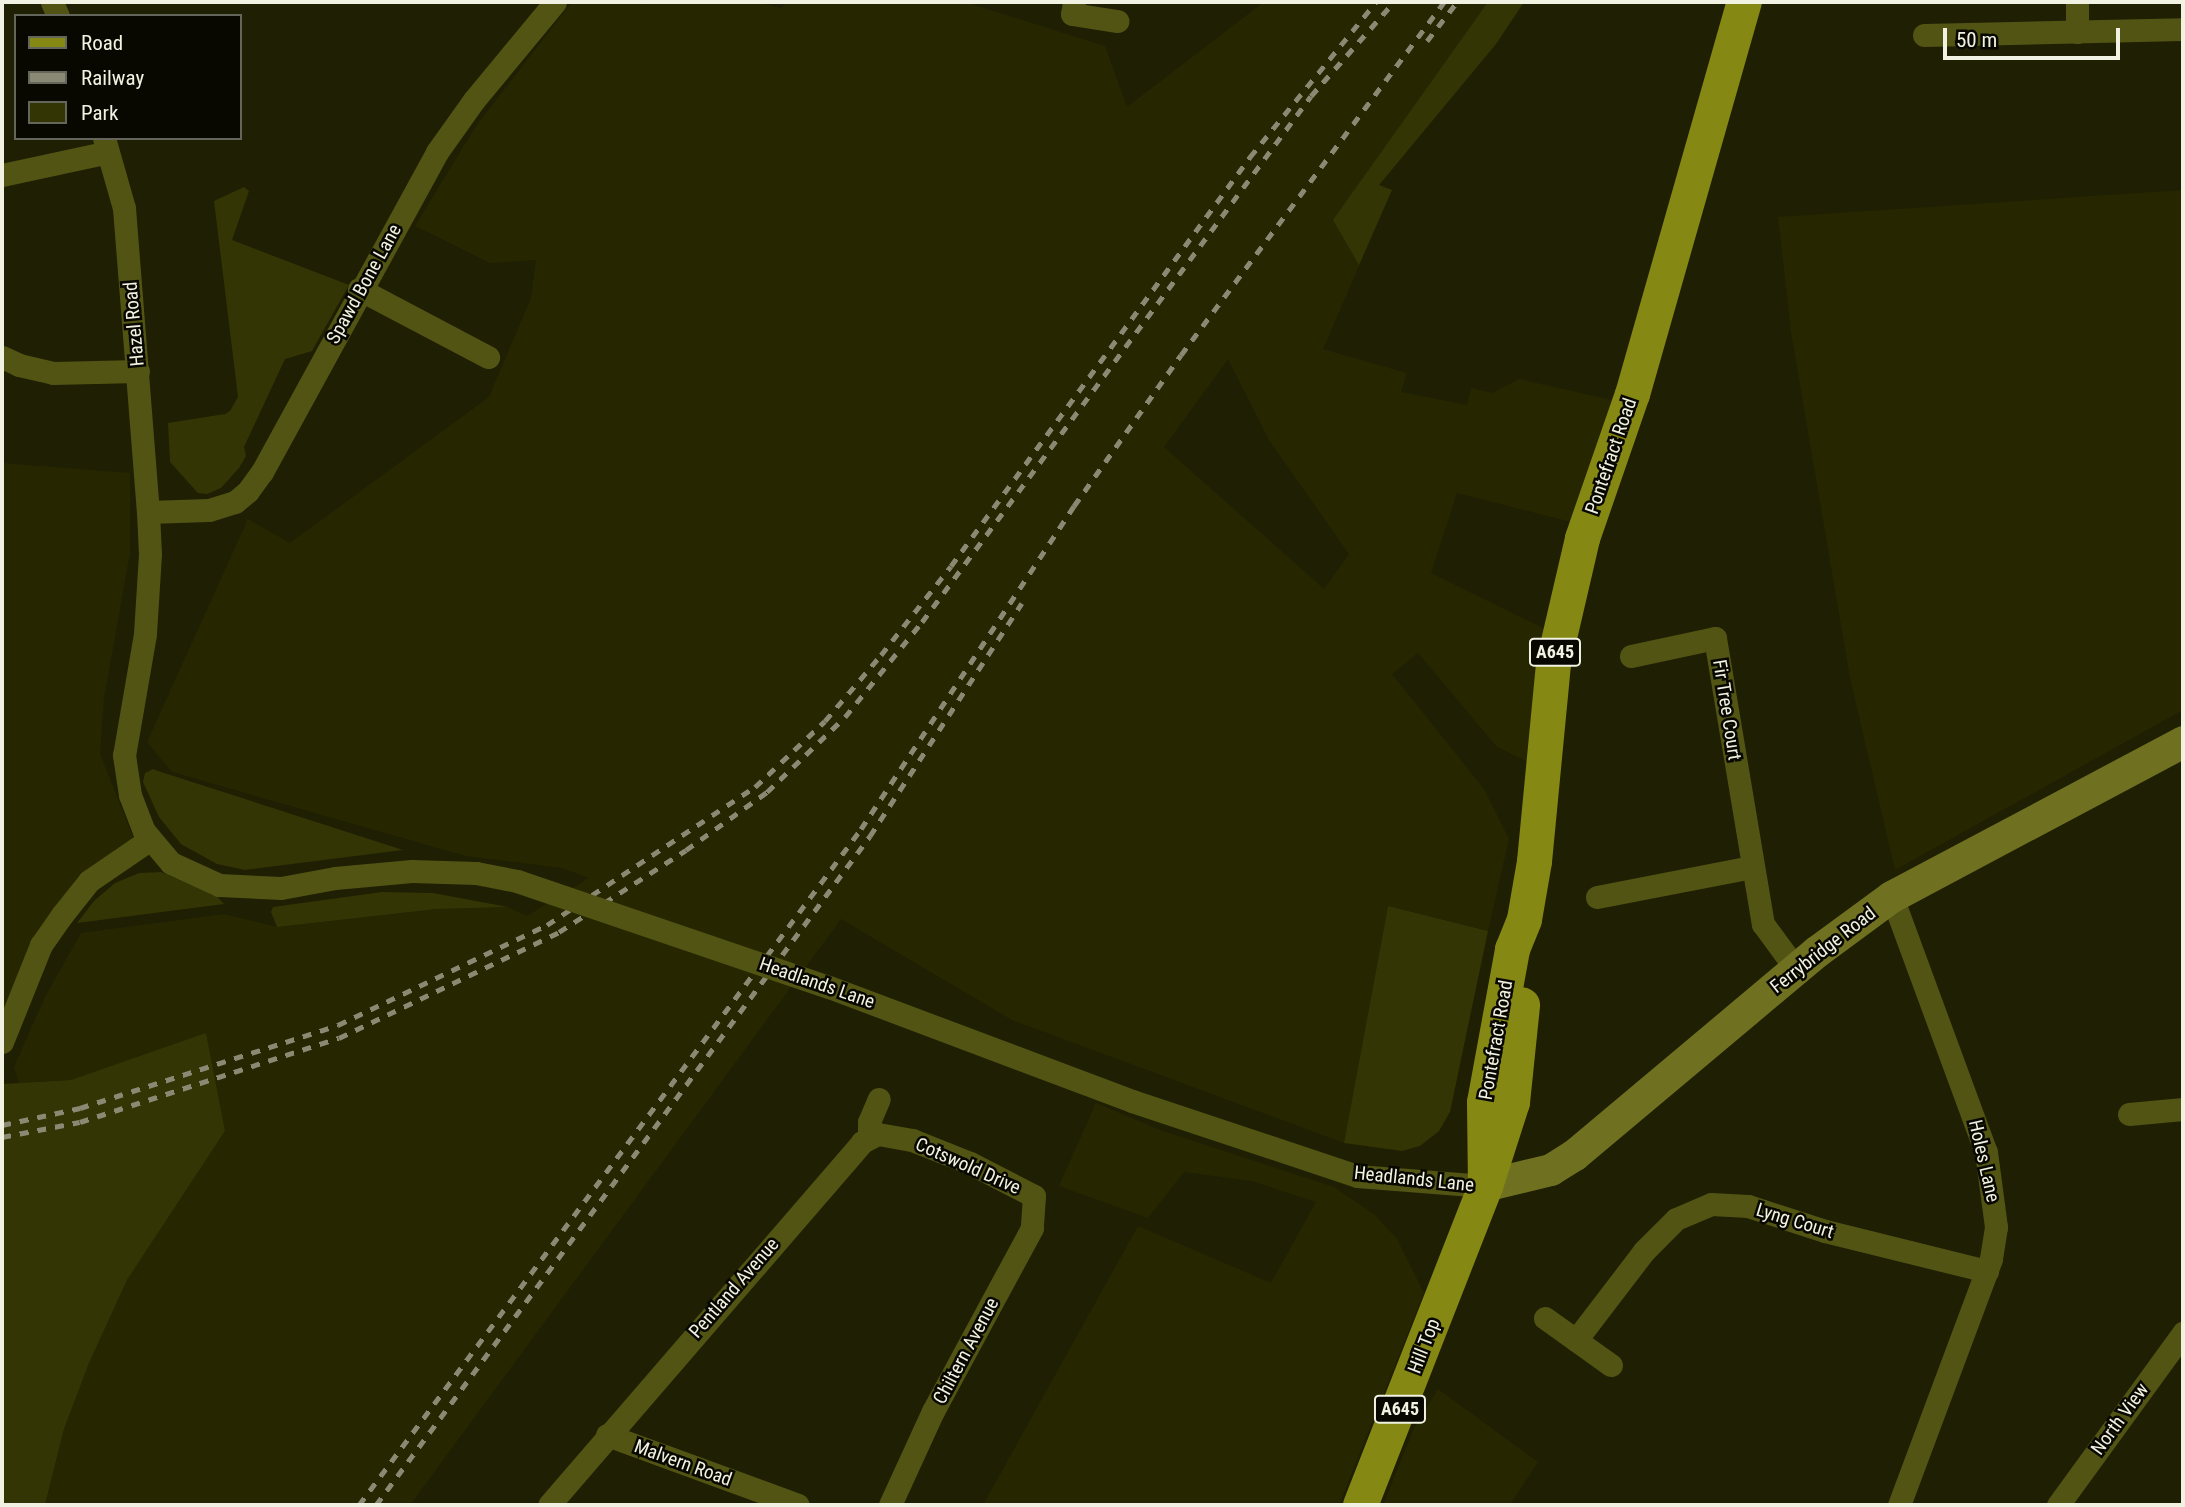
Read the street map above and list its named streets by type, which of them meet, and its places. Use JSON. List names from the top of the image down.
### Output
{
  "streets": {
    "main road": [
      "Pontefract Road",
      "A645",
      "Ferrybridge Road",
      "Hill Top"
    ],
    "street": [
      "Spawd Bone Lane",
      "Hazel Road",
      "Fir Tree Court",
      "Headlands Lane",
      "Holes Lane",
      "Cotswold Drive",
      "Lyng Court",
      "Pentland Avenue",
      "Chiltern Avenue",
      "North View",
      "Malvern Road"
    ]
  },
  "crossings": [
    ["Spawd Bone Lane", "Hazel Road"],
    ["Hazel Road", "Headlands Lane"],
    ["Pontefract Road", "Ferrybridge Road"],
    ["Pontefract Road", "Headlands Lane"],
    ["Pontefract Road", "Hill Top"],
    ["Fir Tree Court", "Ferrybridge Road"],
    ["Ferrybridge Road", "Headlands Lane"],
    ["Ferrybridge Road", "Holes Lane"],
    ["Ferrybridge Road", "Hill Top"],
    ["Headlands Lane", "Hill Top"],
    ["Holes Lane", "Lyng Court"],
    ["Cotswold Drive", "Pentland Avenue"],
    ["Cotswold Drive", "Chiltern Avenue"],
    ["Pentland Avenue", "Malvern Road"]
  ],
  "legend": ["Road", "Railway", "Park"],
  "scale_bar": "50 m"
}
